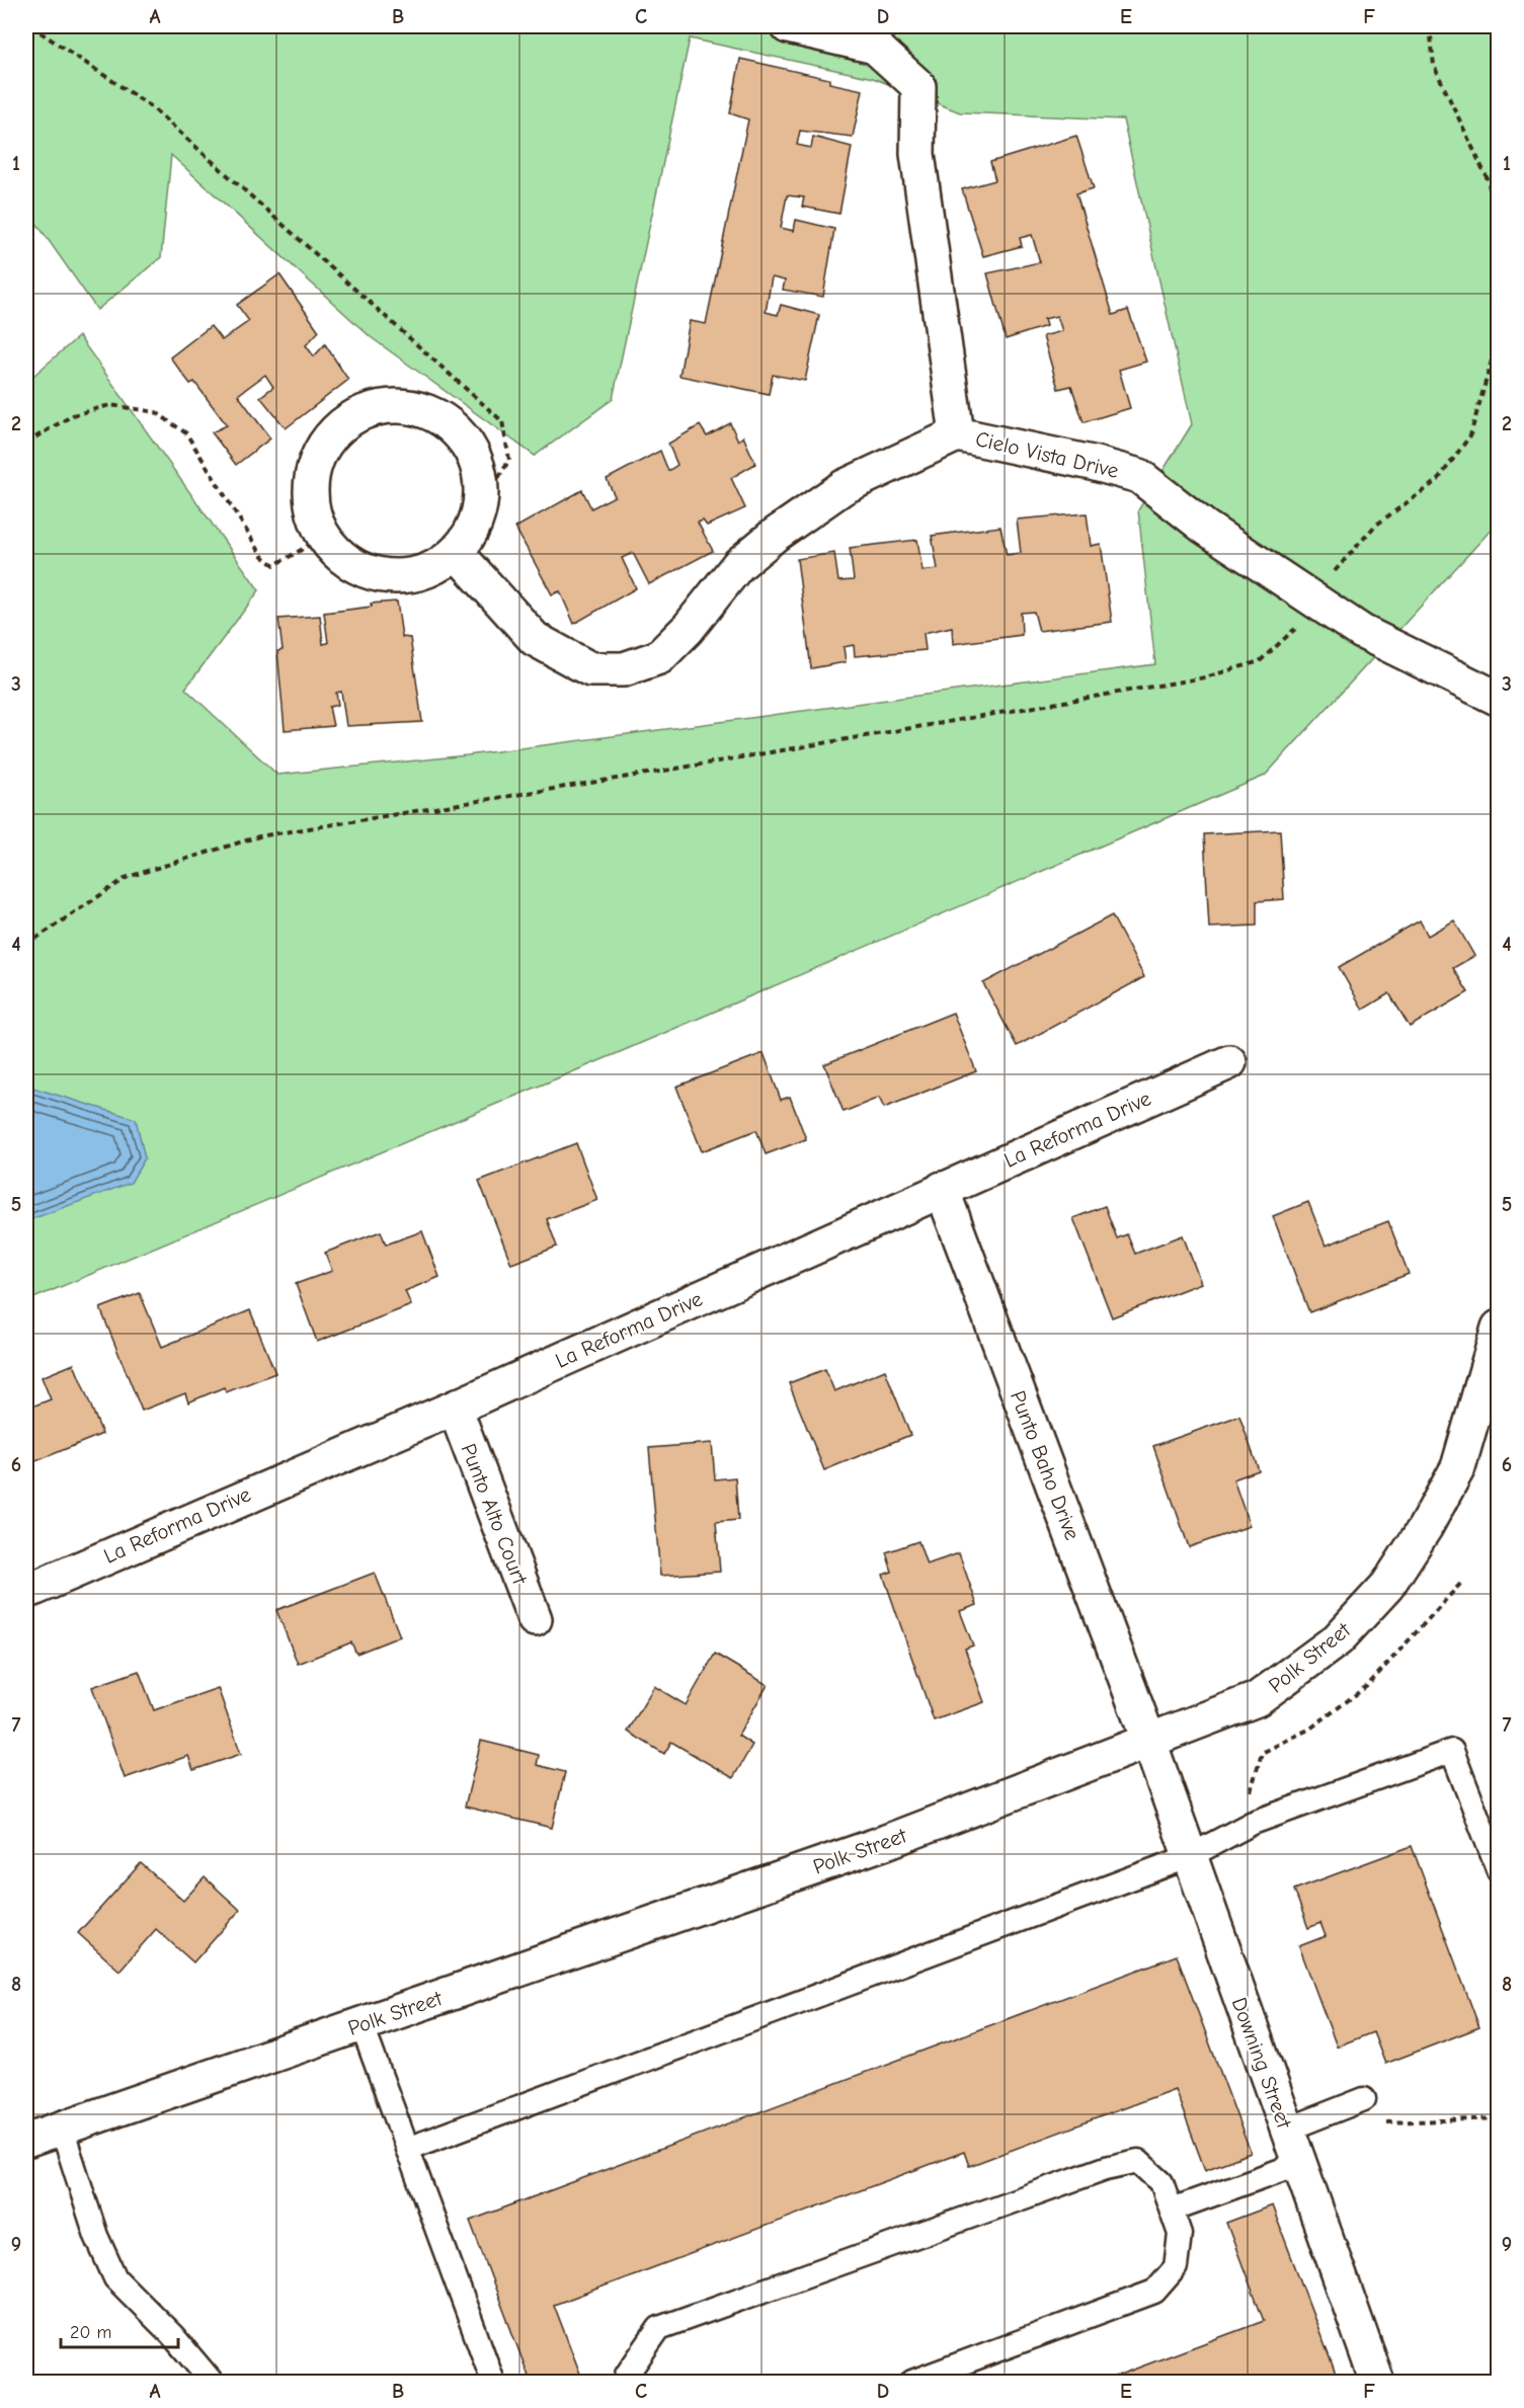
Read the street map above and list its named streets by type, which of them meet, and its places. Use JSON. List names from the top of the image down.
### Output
{
  "streets": {
    "street": [
      "Cielo Vista Drive",
      "La Reforma Drive",
      "Punto Baho Drive",
      "Punto Alto Court",
      "Polk Street",
      "Downing Street"
    ]
  },
  "crossings": [
    ["La Reforma Drive", "Punto Baho Drive"],
    ["La Reforma Drive", "Punto Alto Court"],
    ["Punto Baho Drive", "Polk Street"],
    ["Punto Baho Drive", "Downing Street"],
    ["Polk Street", "Downing Street"]
  ],
  "scale_bar": "20 m",
  "grid": {
    "columns": [
      "A",
      "B",
      "C",
      "D",
      "E",
      "F"
    ],
    "rows": [
      "1",
      "2",
      "3",
      "4",
      "5",
      "6",
      "7",
      "8",
      "9"
    ]
  }
}
